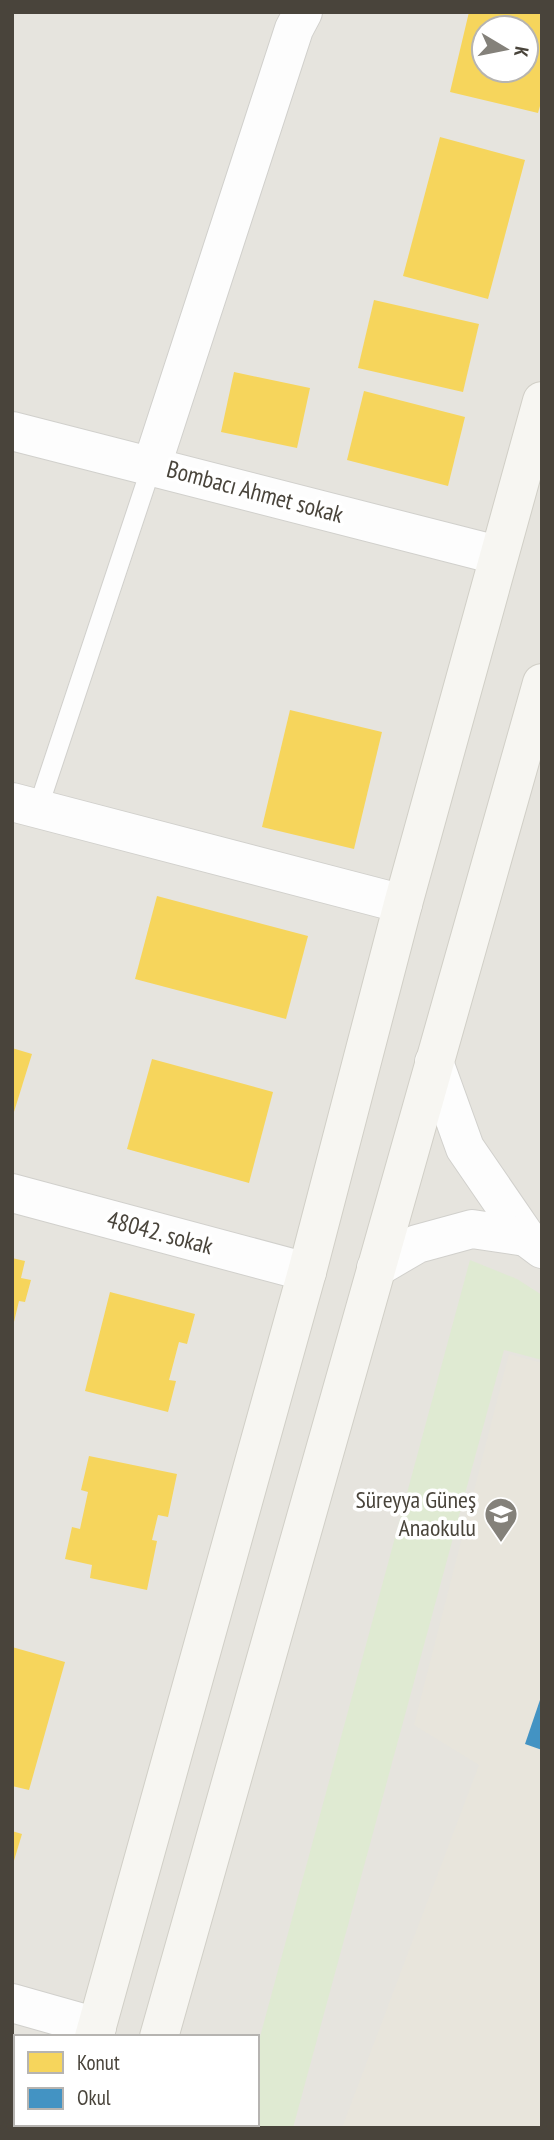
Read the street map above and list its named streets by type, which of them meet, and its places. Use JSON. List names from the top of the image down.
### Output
{
  "streets": {
    "street": ["Bombacı Ahmet sokak", "48042. sokak"]
  },
  "places": {
    "school or university": ["Süreyya Güneş Anaokulu"]
  },
  "legend": ["Konut", "Okul"],
  "north": "right"
}
